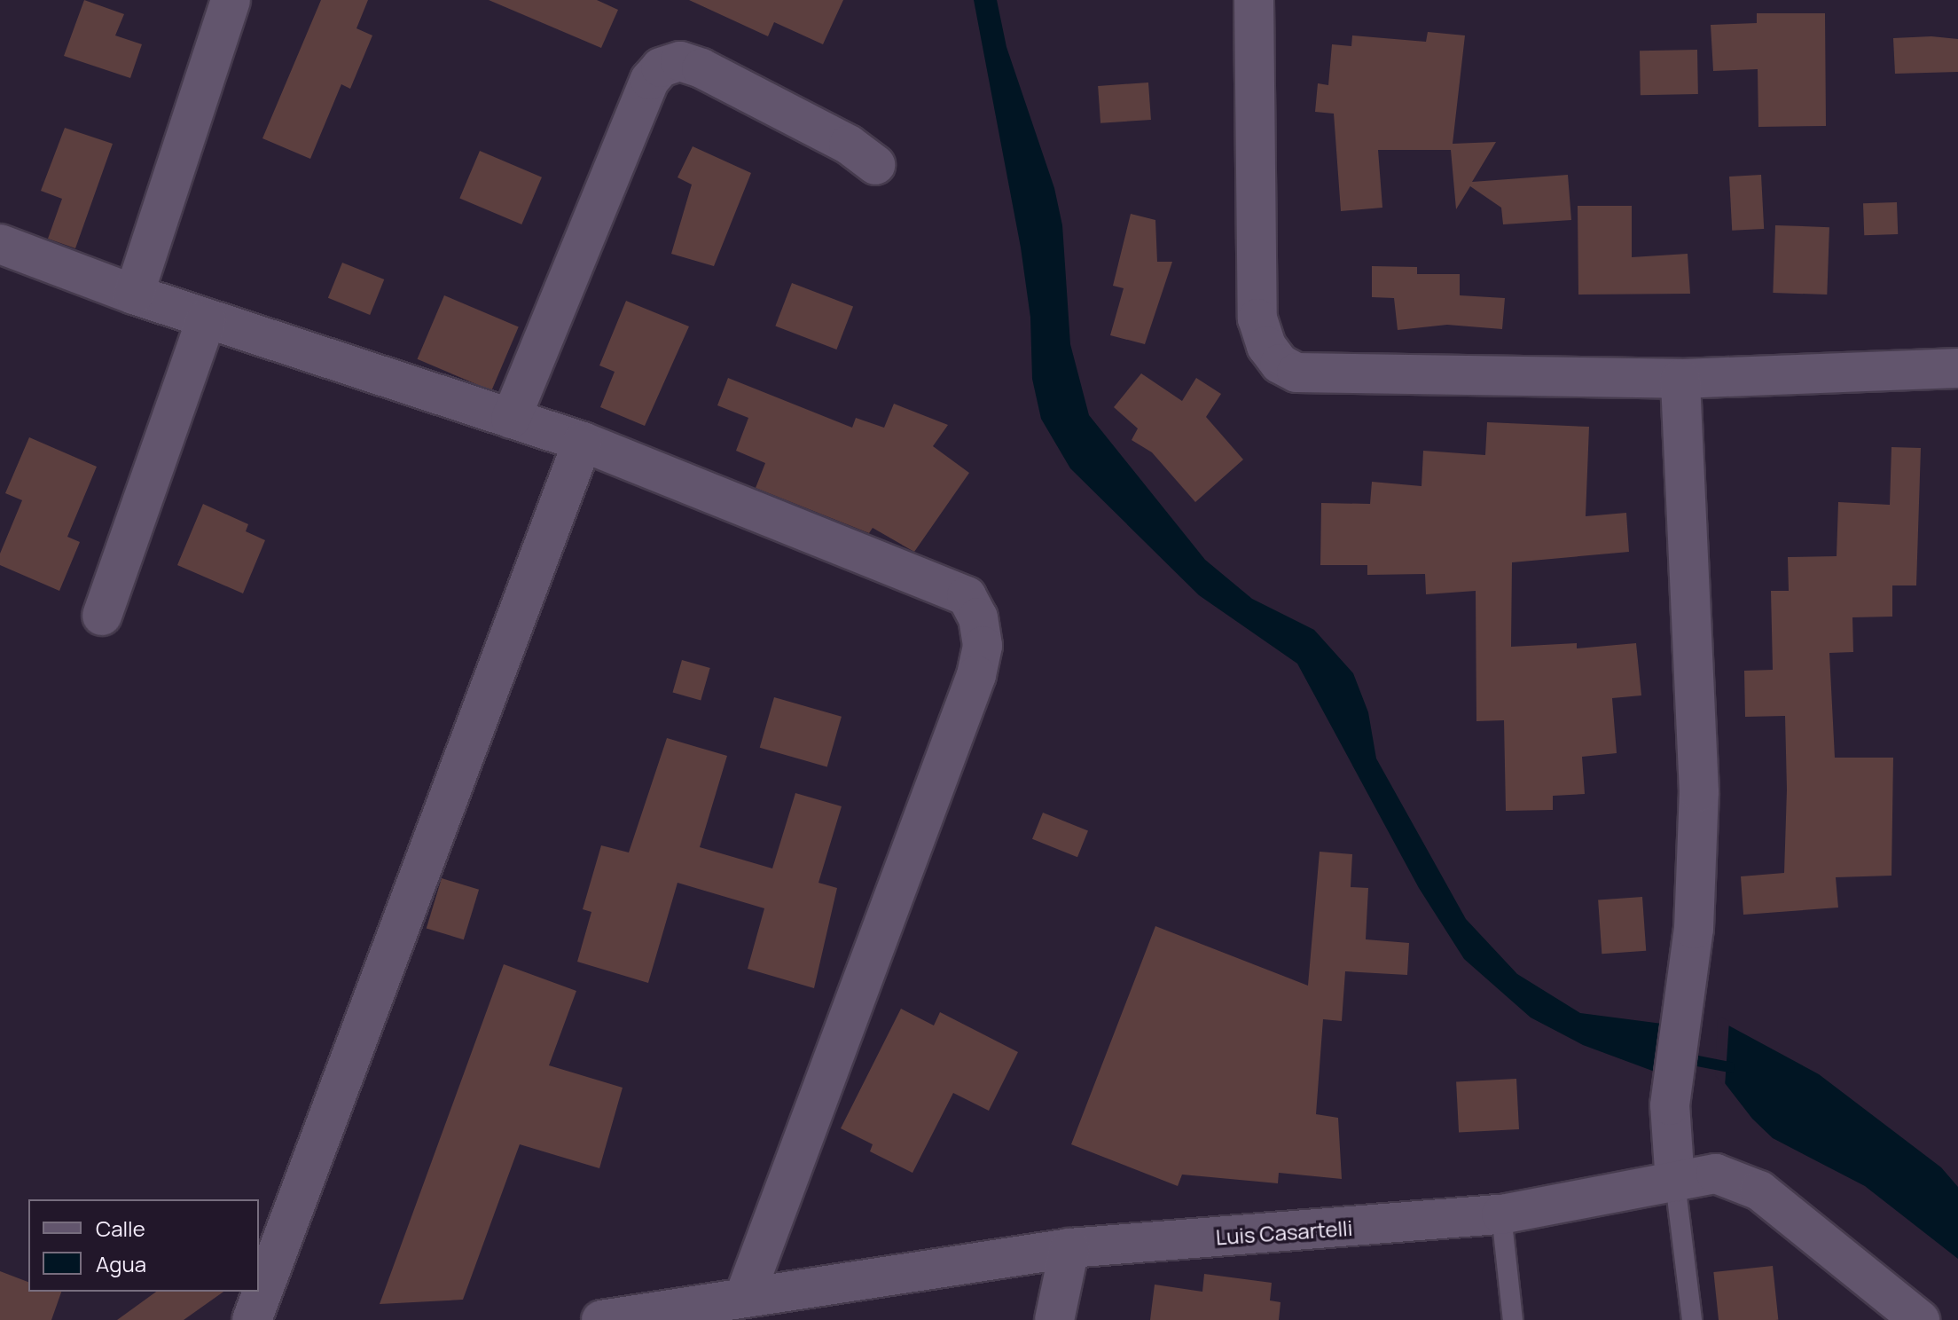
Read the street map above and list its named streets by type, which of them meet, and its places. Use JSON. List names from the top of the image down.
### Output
{
  "streets": {
    "street": ["Luis Casartelli"]
  },
  "legend": ["Calle", "Agua"]
}
